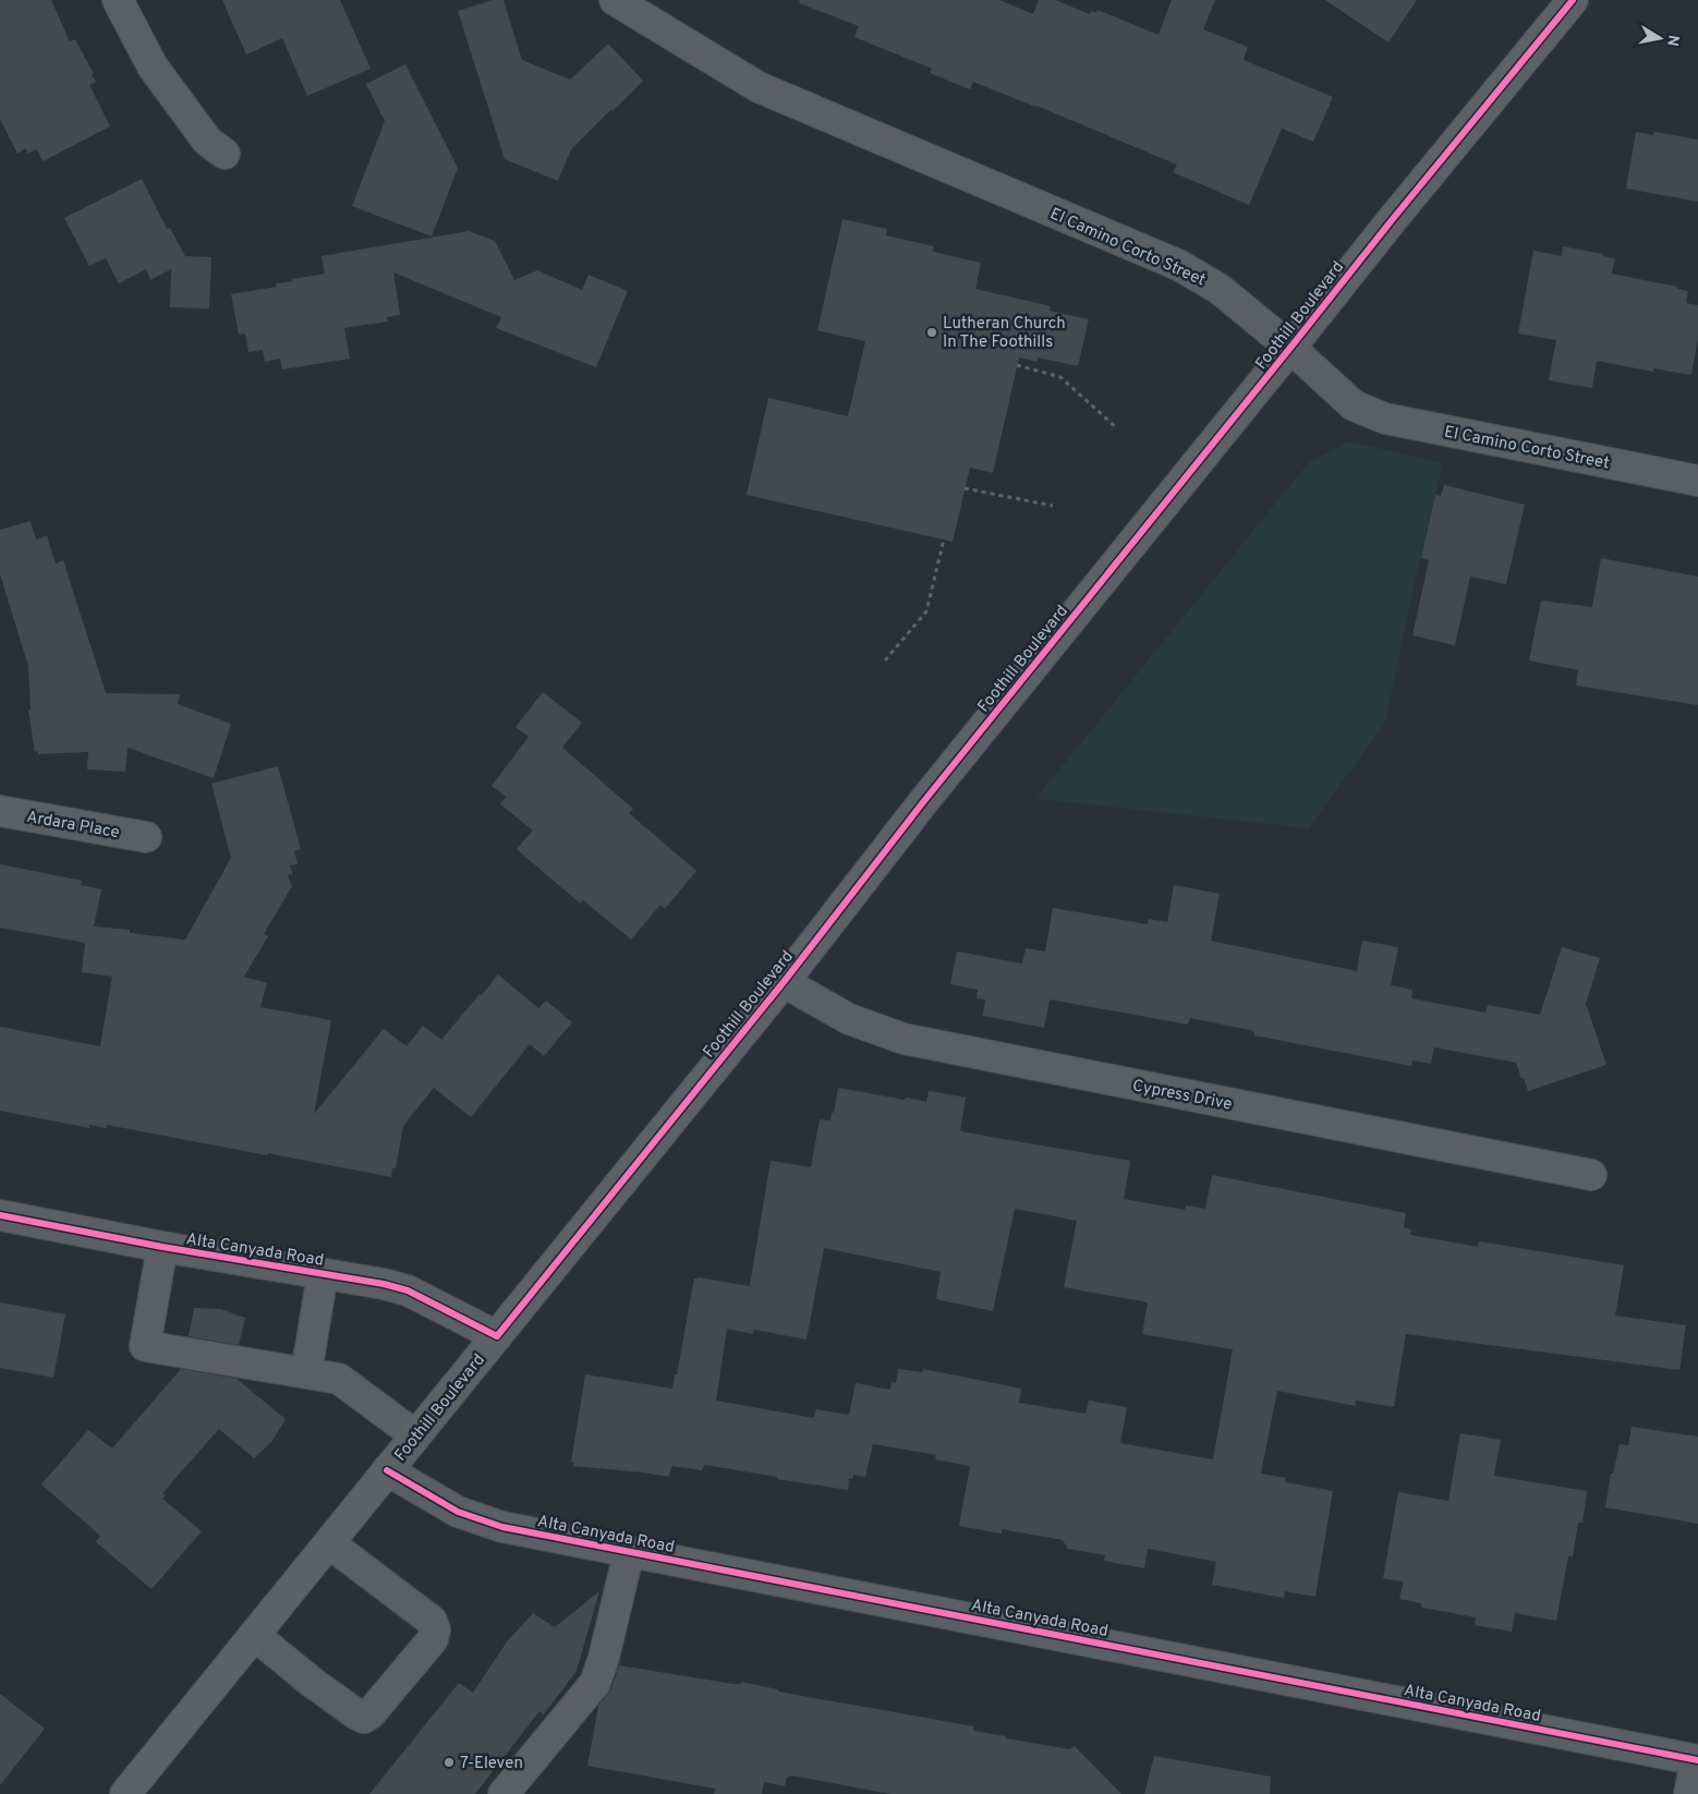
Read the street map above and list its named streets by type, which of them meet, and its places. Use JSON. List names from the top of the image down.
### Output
{
  "streets": {
    "main road": ["Foothill Boulevard"],
    "street": [
      "El Camino Corto Street",
      "Ardara Place",
      "Cypress Drive",
      "Alta Canyada Road"
    ]
  },
  "crossings": [
    ["El Camino Corto Street", "Foothill Boulevard"],
    ["Foothill Boulevard", "Cypress Drive"],
    ["Foothill Boulevard", "Alta Canyada Road"]
  ],
  "places": ["Lutheran Church In The Foothills", "7-Eleven"],
  "north": "right"
}
